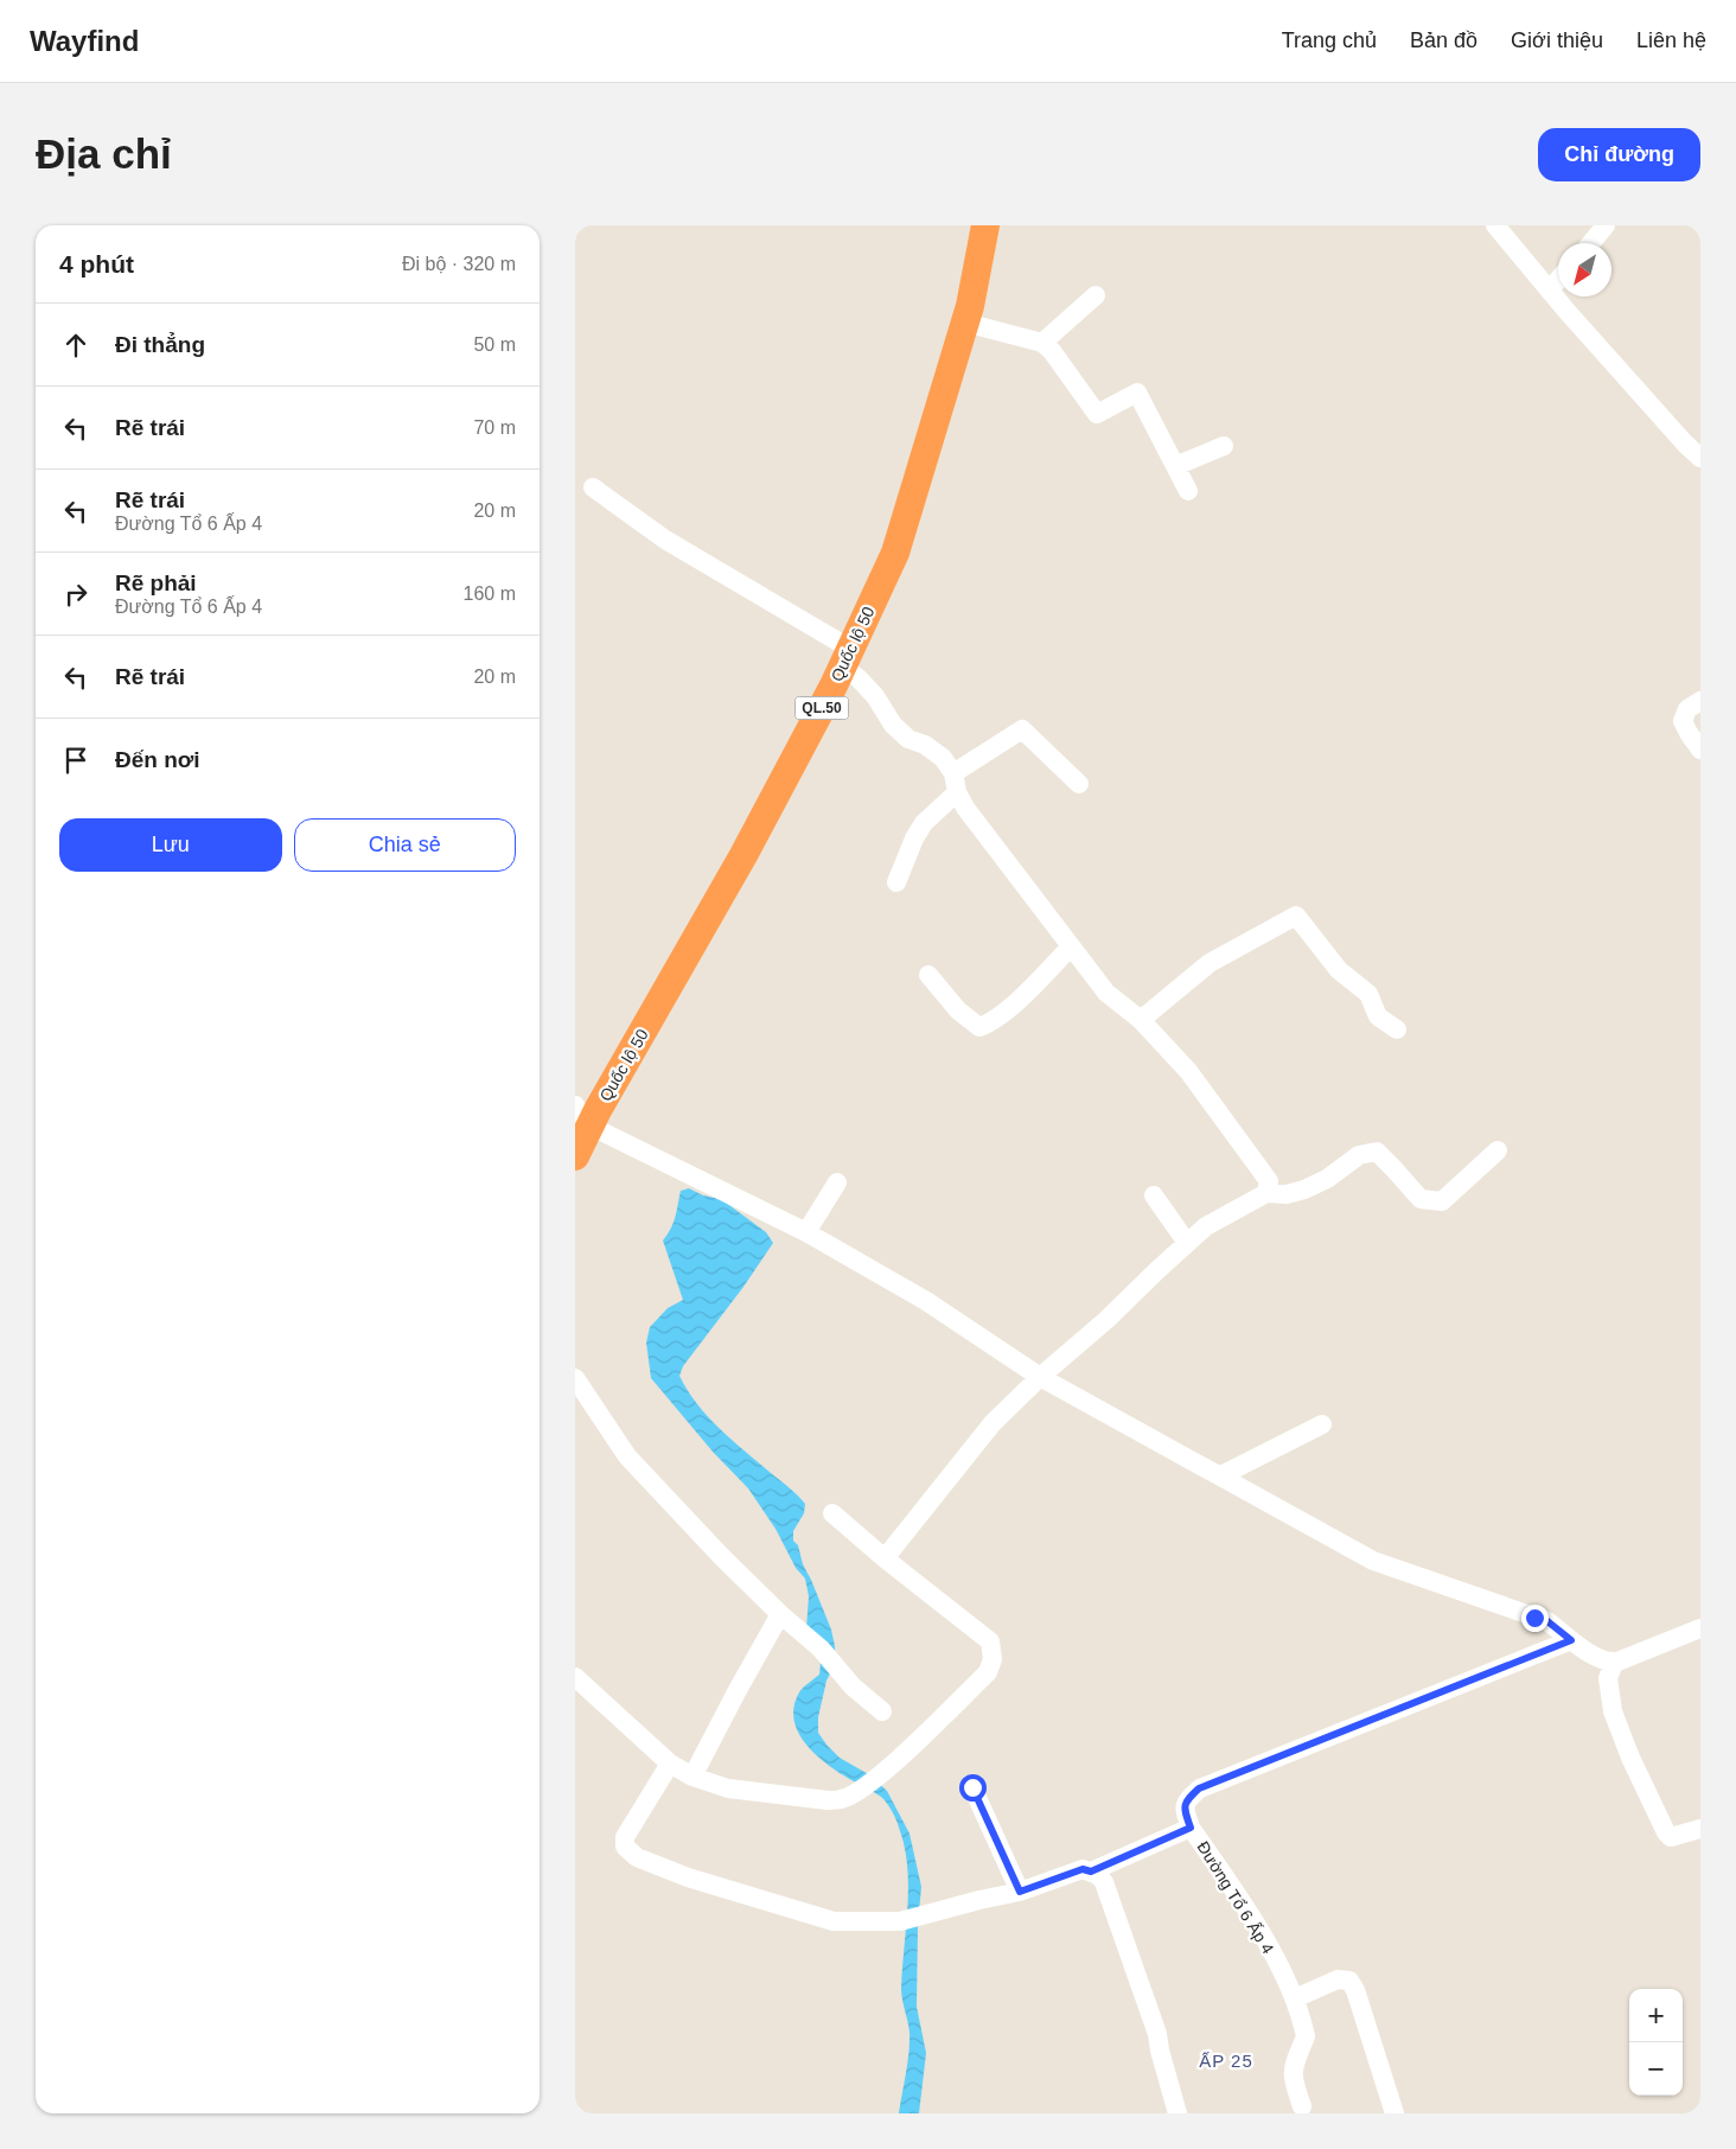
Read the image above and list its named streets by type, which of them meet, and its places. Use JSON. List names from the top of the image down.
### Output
{
  "streets": {
    "highway": ["Quốc lộ 50", "QL.50"],
    "street": ["Đường Tổ 6 Ấp 4"]
  },
  "districts": ["ẤP 25"],
  "north": "bottom left",
  "page": {
    "header": "Wayfind",
    "nav": [
      "Trang chủ",
      "Bản đồ",
      "Giới thiệu",
      "Liên hệ"
    ],
    "buttons": [
      "Chỉ đường",
      ["Lưu", "Chia sẻ"]
    ],
    "title": "Địa chỉ",
    "heading": ["4 phút", "Đi bộ · 320 m"],
    "list": [
      ["Đi thẳng", "50 m"],
      ["Rẽ trái", "70 m"],
      ["Rẽ trái", "Đường Tổ 6 Ấp 4", "20 m"],
      ["Rẽ phải", "Đường Tổ 6 Ấp 4", "160 m"],
      ["Rẽ trái", "20 m"],
      "Đến nơi"
    ],
    "map_buttons": ["+", "−"]
  }
}
